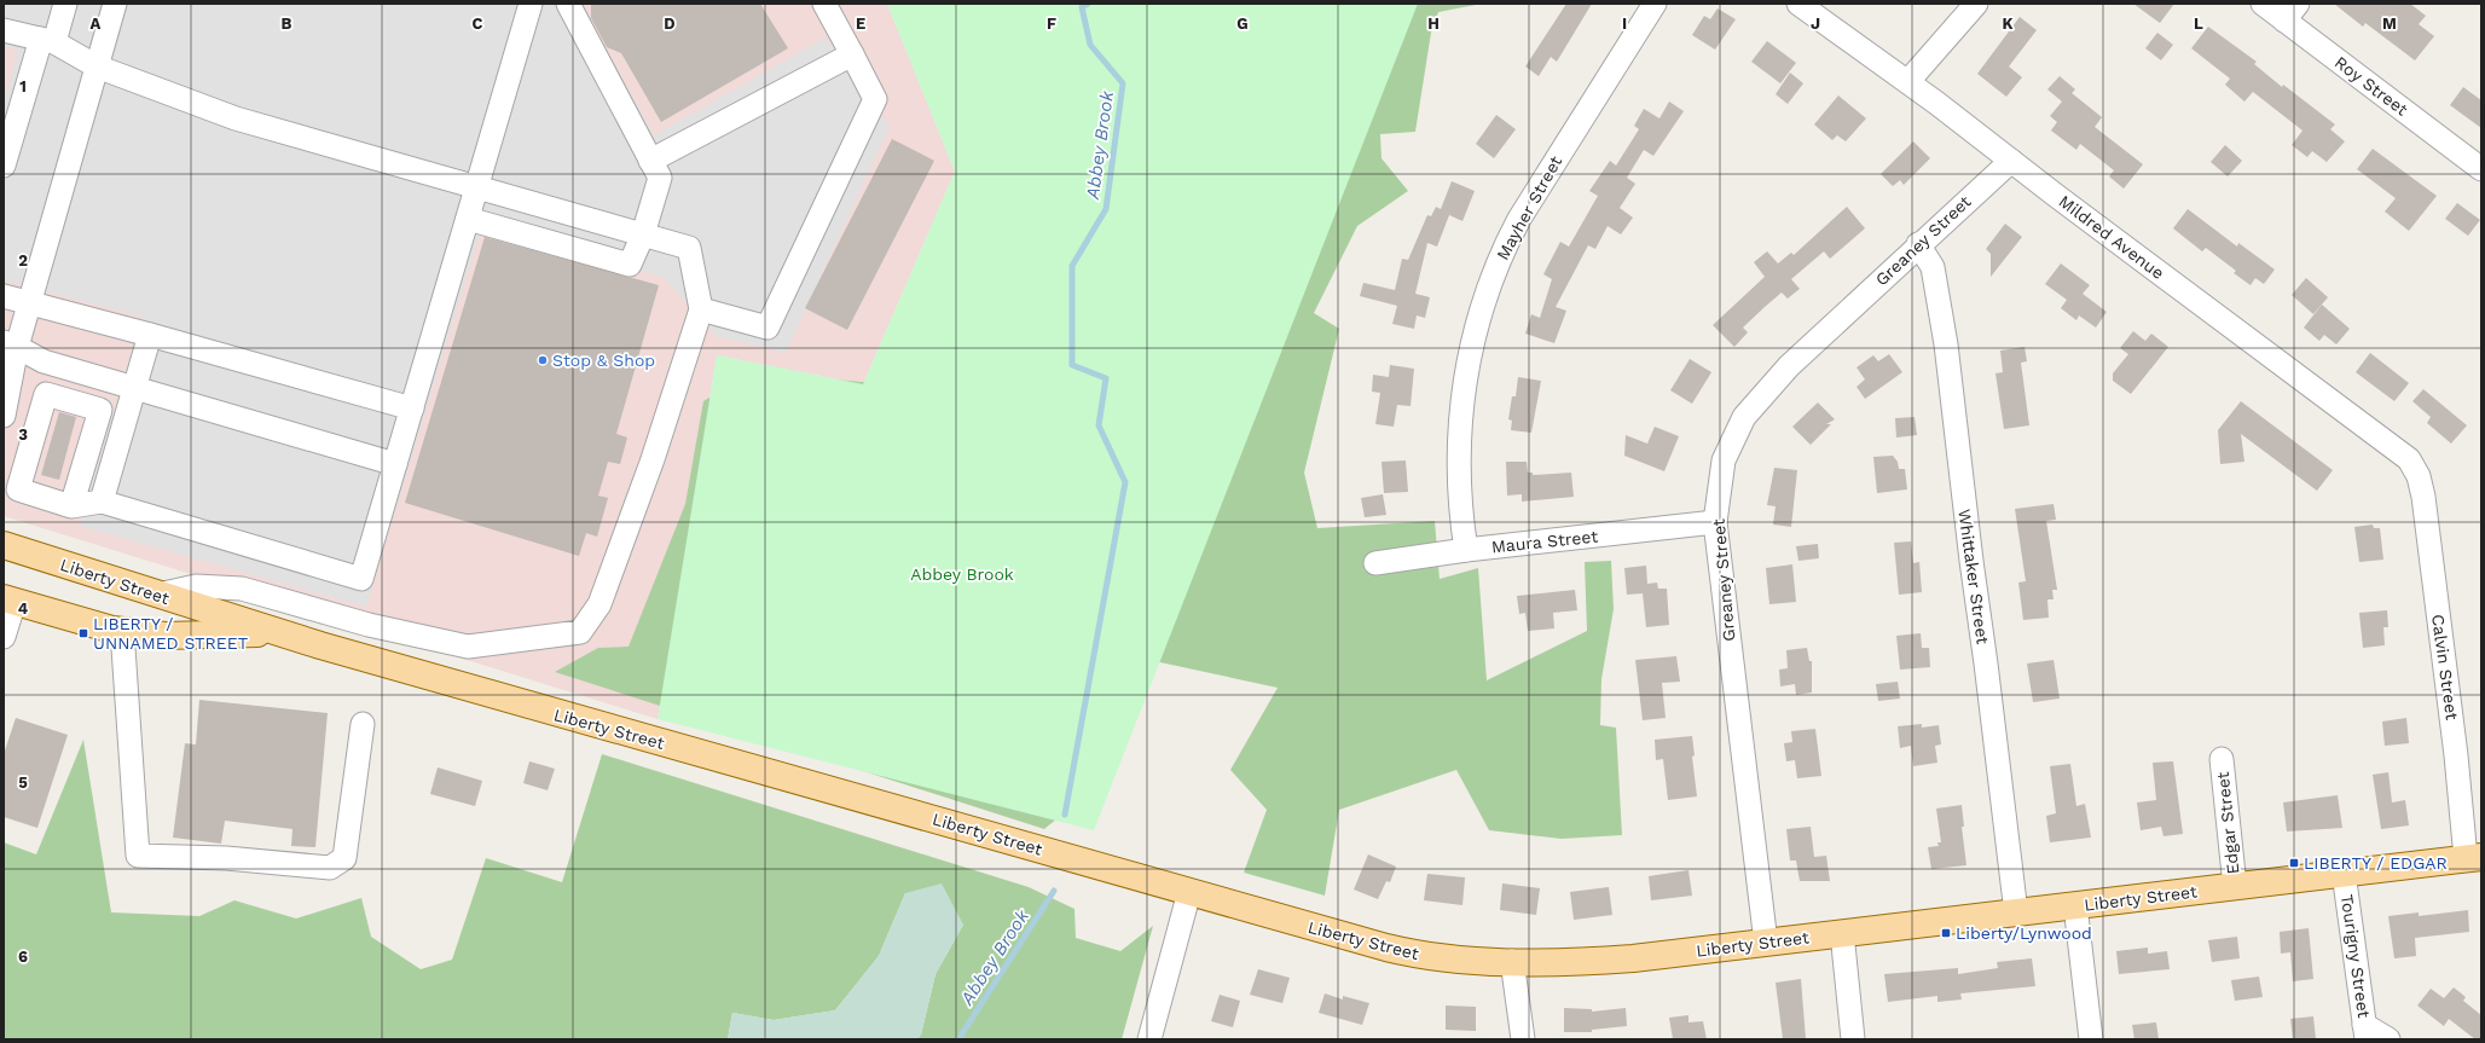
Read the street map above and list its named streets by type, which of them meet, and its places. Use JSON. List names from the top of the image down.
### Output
{
  "streets": {
    "main road": ["Liberty Street"],
    "street": [
      "Roy Street",
      "Mayher Street",
      "Mildred Avenue",
      "Greaney Street",
      "Maura Street",
      "Whittaker Street",
      "Calvin Street",
      "Edgar Street",
      "Tourigny Street"
    ]
  },
  "crossings": [
    ["Mayher Street", "Maura Street"],
    ["Mildred Avenue", "Greaney Street"],
    ["Mildred Avenue", "Calvin Street"],
    ["Greaney Street", "Maura Street"],
    ["Greaney Street", "Whittaker Street"],
    ["Greaney Street", "Liberty Street"],
    ["Whittaker Street", "Liberty Street"],
    ["Liberty Street", "Calvin Street"],
    ["Liberty Street", "Edgar Street"],
    ["Liberty Street", "Tourigny Street"]
  ],
  "water": ["Abbey Brook"],
  "parks": ["Abbey Brook"],
  "places": {
    "other": ["Stop & Shop"],
    "transit": ["LIBERTY / UNNAMED STREET", "LIBERTY / EDGAR", "Liberty/Lynwood"]
  },
  "grid": {
    "columns": [
      "A",
      "B",
      "C",
      "D",
      "E",
      "F",
      "G",
      "H",
      "I",
      "J",
      "K",
      "L",
      "M"
    ],
    "rows": [
      "1",
      "2",
      "3",
      "4",
      "5",
      "6"
    ]
  }
}
